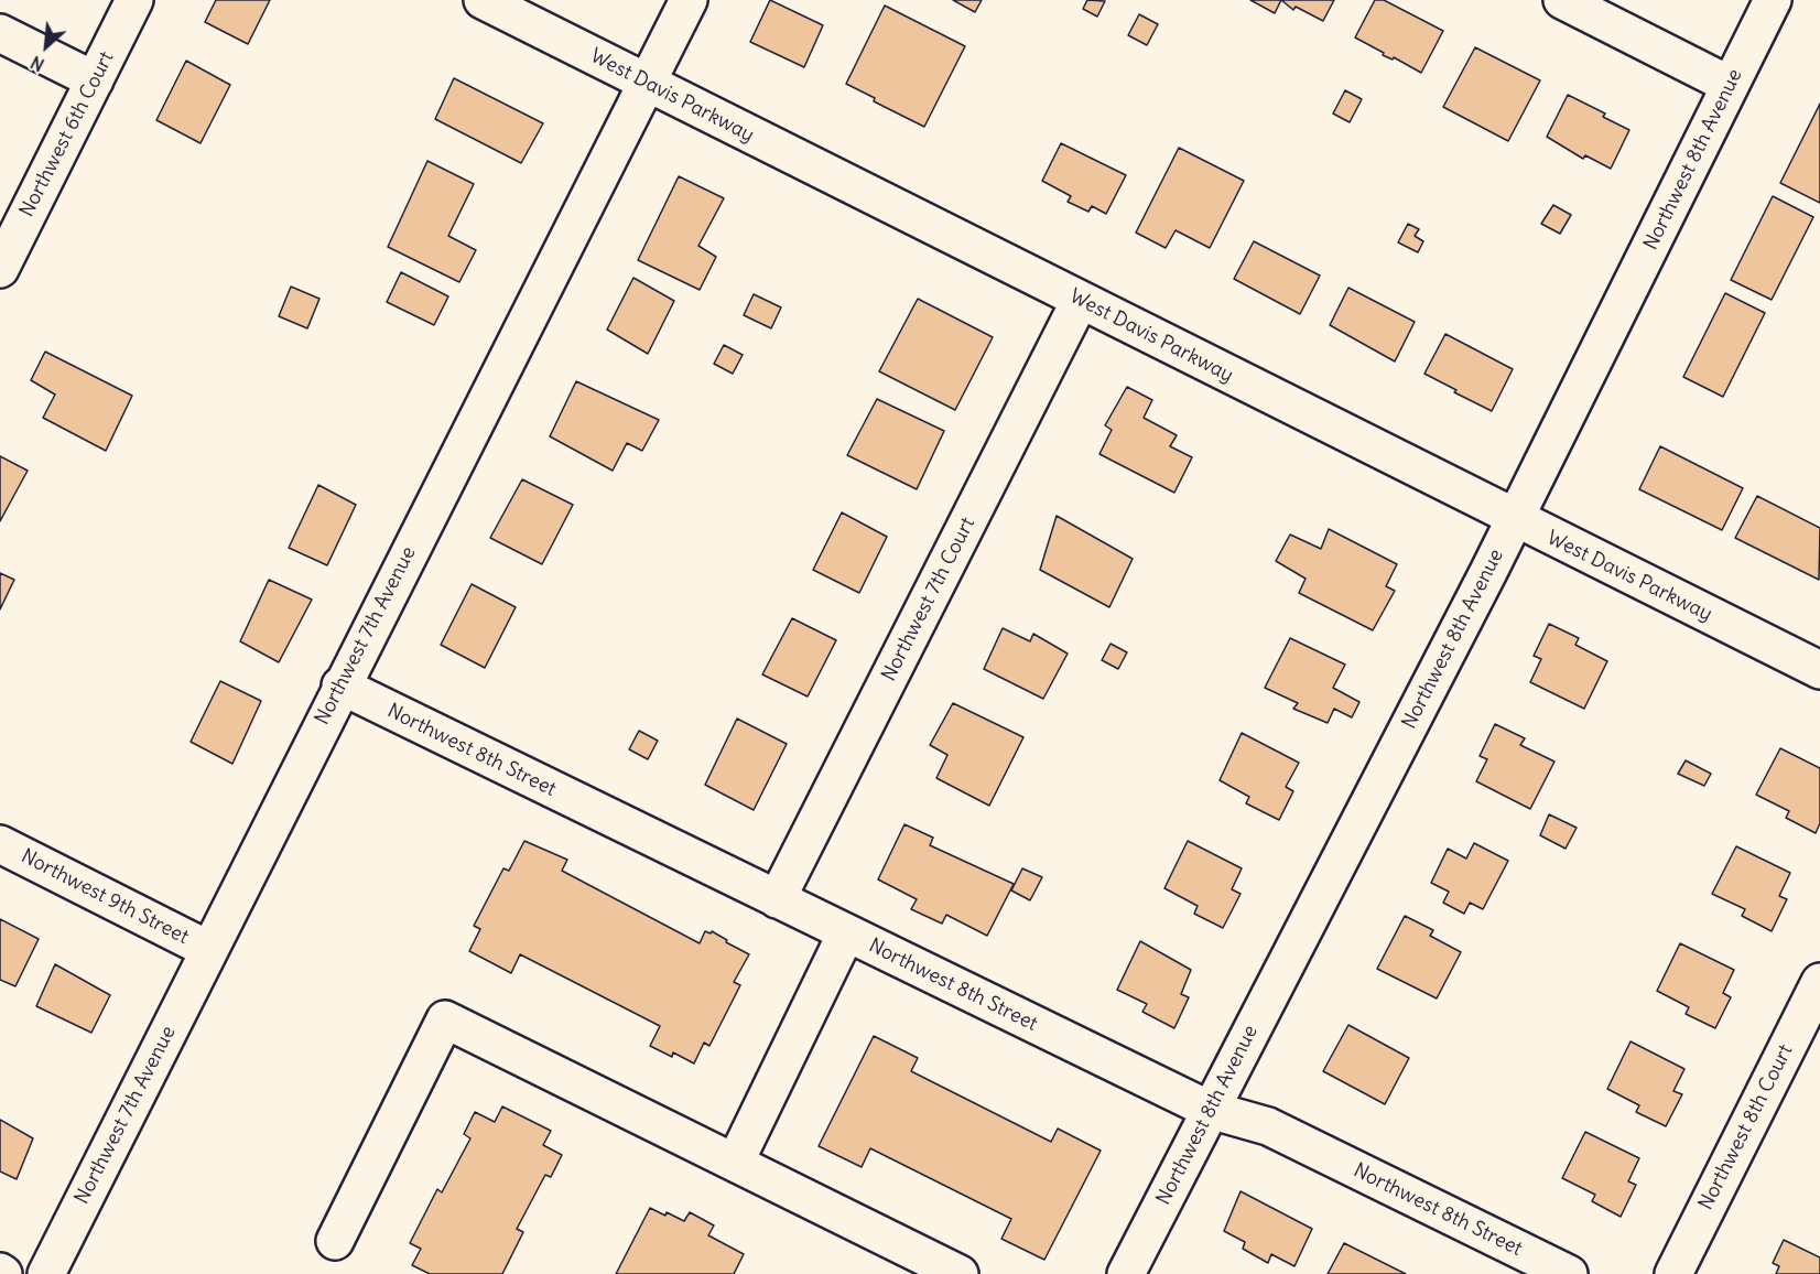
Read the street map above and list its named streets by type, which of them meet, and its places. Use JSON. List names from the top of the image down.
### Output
{
  "streets": {
    "street": [
      "West Davis Parkway",
      "Northwest 6th Court",
      "Northwest 8th Avenue",
      "Northwest 7th Court",
      "Northwest 7th Avenue",
      "Northwest 8th Street",
      "Northwest 9th Street",
      "Northwest 8th Court"
    ]
  },
  "crossings": [
    ["West Davis Parkway", "Northwest 8th Avenue"],
    ["West Davis Parkway", "Northwest 7th Court"],
    ["West Davis Parkway", "Northwest 7th Avenue"],
    ["Northwest 8th Avenue", "Northwest 8th Street"],
    ["Northwest 7th Court", "Northwest 8th Street"],
    ["Northwest 7th Avenue", "Northwest 8th Street"],
    ["Northwest 7th Avenue", "Northwest 9th Street"]
  ],
  "north": "bottom left"
}
